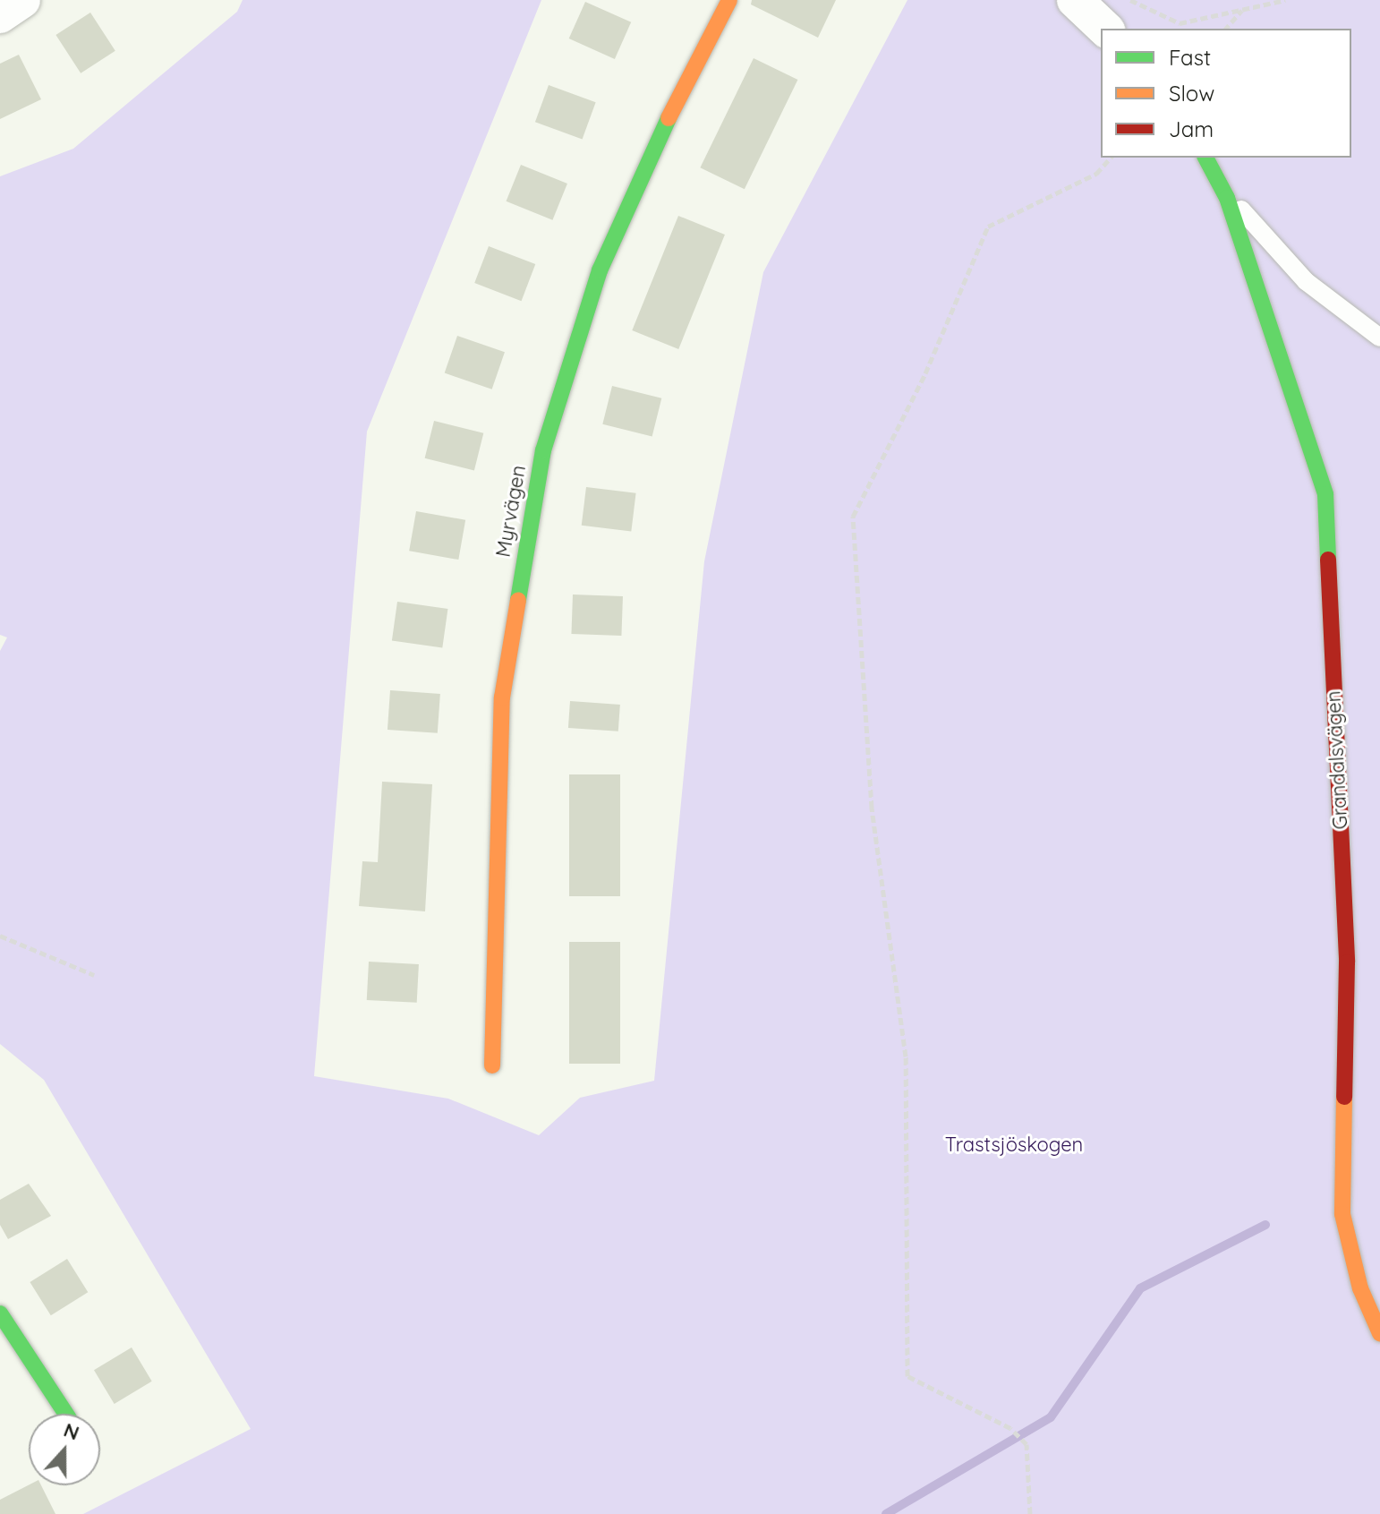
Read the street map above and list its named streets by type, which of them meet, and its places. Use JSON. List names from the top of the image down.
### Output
{
  "streets": {
    "street": ["Myrvägen", "Grandalsvägen"]
  },
  "parks": ["Trastsjöskogen"],
  "legend": ["Fast", "Slow", "Jam"],
  "north": "top"
}
